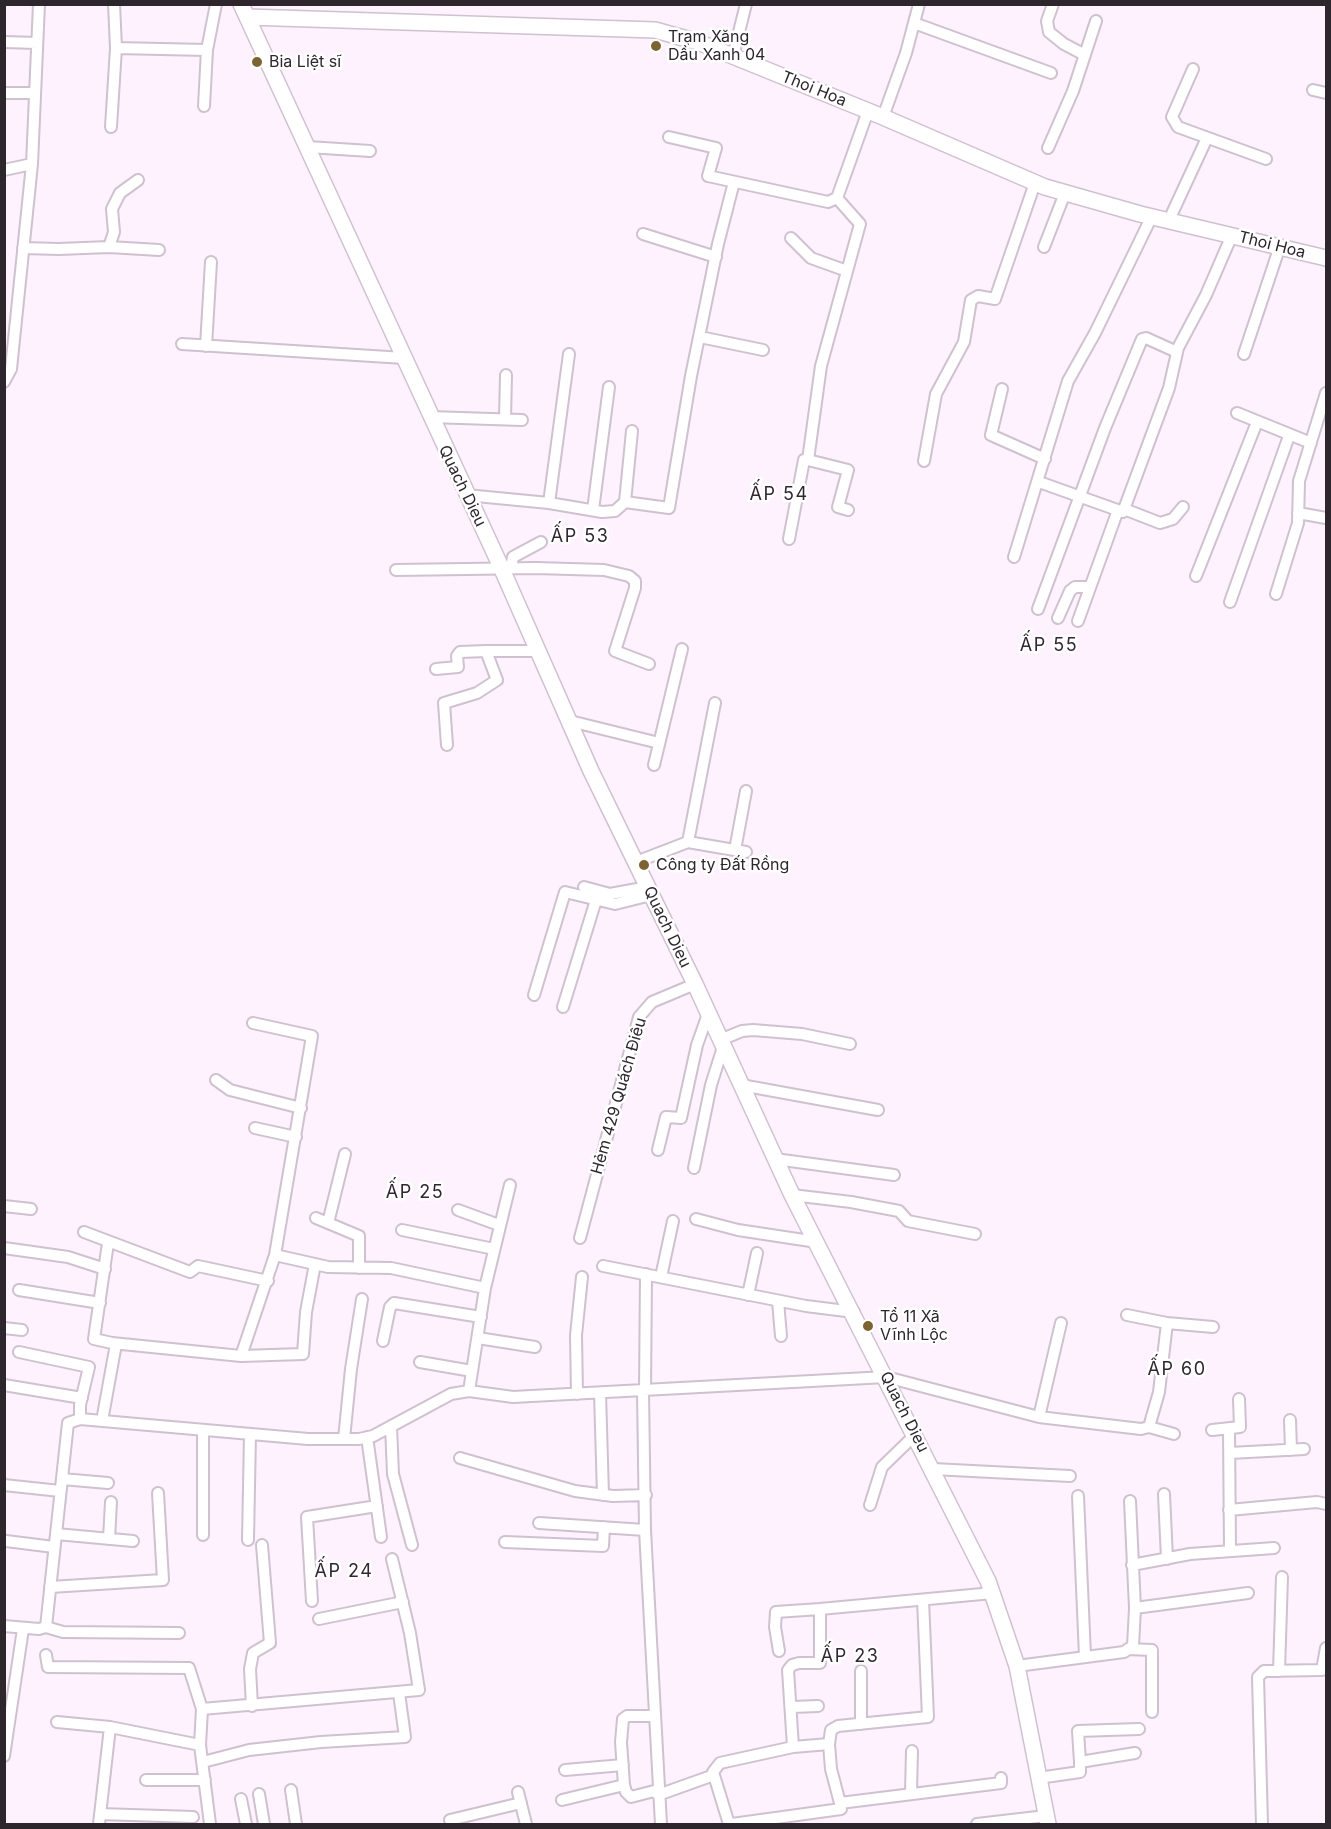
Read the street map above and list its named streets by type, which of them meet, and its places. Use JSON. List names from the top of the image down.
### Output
{
  "streets": {
    "main road": ["Thoi Hoa", "Quach Dieu"],
    "street": ["Hẻm 429 Quách Điêu"]
  },
  "crossings": [
    ["Thoi Hoa", "Quach Dieu"],
    ["Quach Dieu", "Hẻm 429 Quách Điêu"]
  ],
  "districts": [
    "ẤP 54",
    "ẤP 53",
    "ẤP 55",
    "ẤP 25",
    "ẤP 60",
    "ẤP 24",
    "ẤP 23"
  ],
  "places": [
    "Trạm Xăng Dầu Xanh 04",
    "Bia Liệt sĩ",
    "Công ty Đất Rồng",
    "Tổ 11 Xã Vĩnh Lộc"
  ]
}
